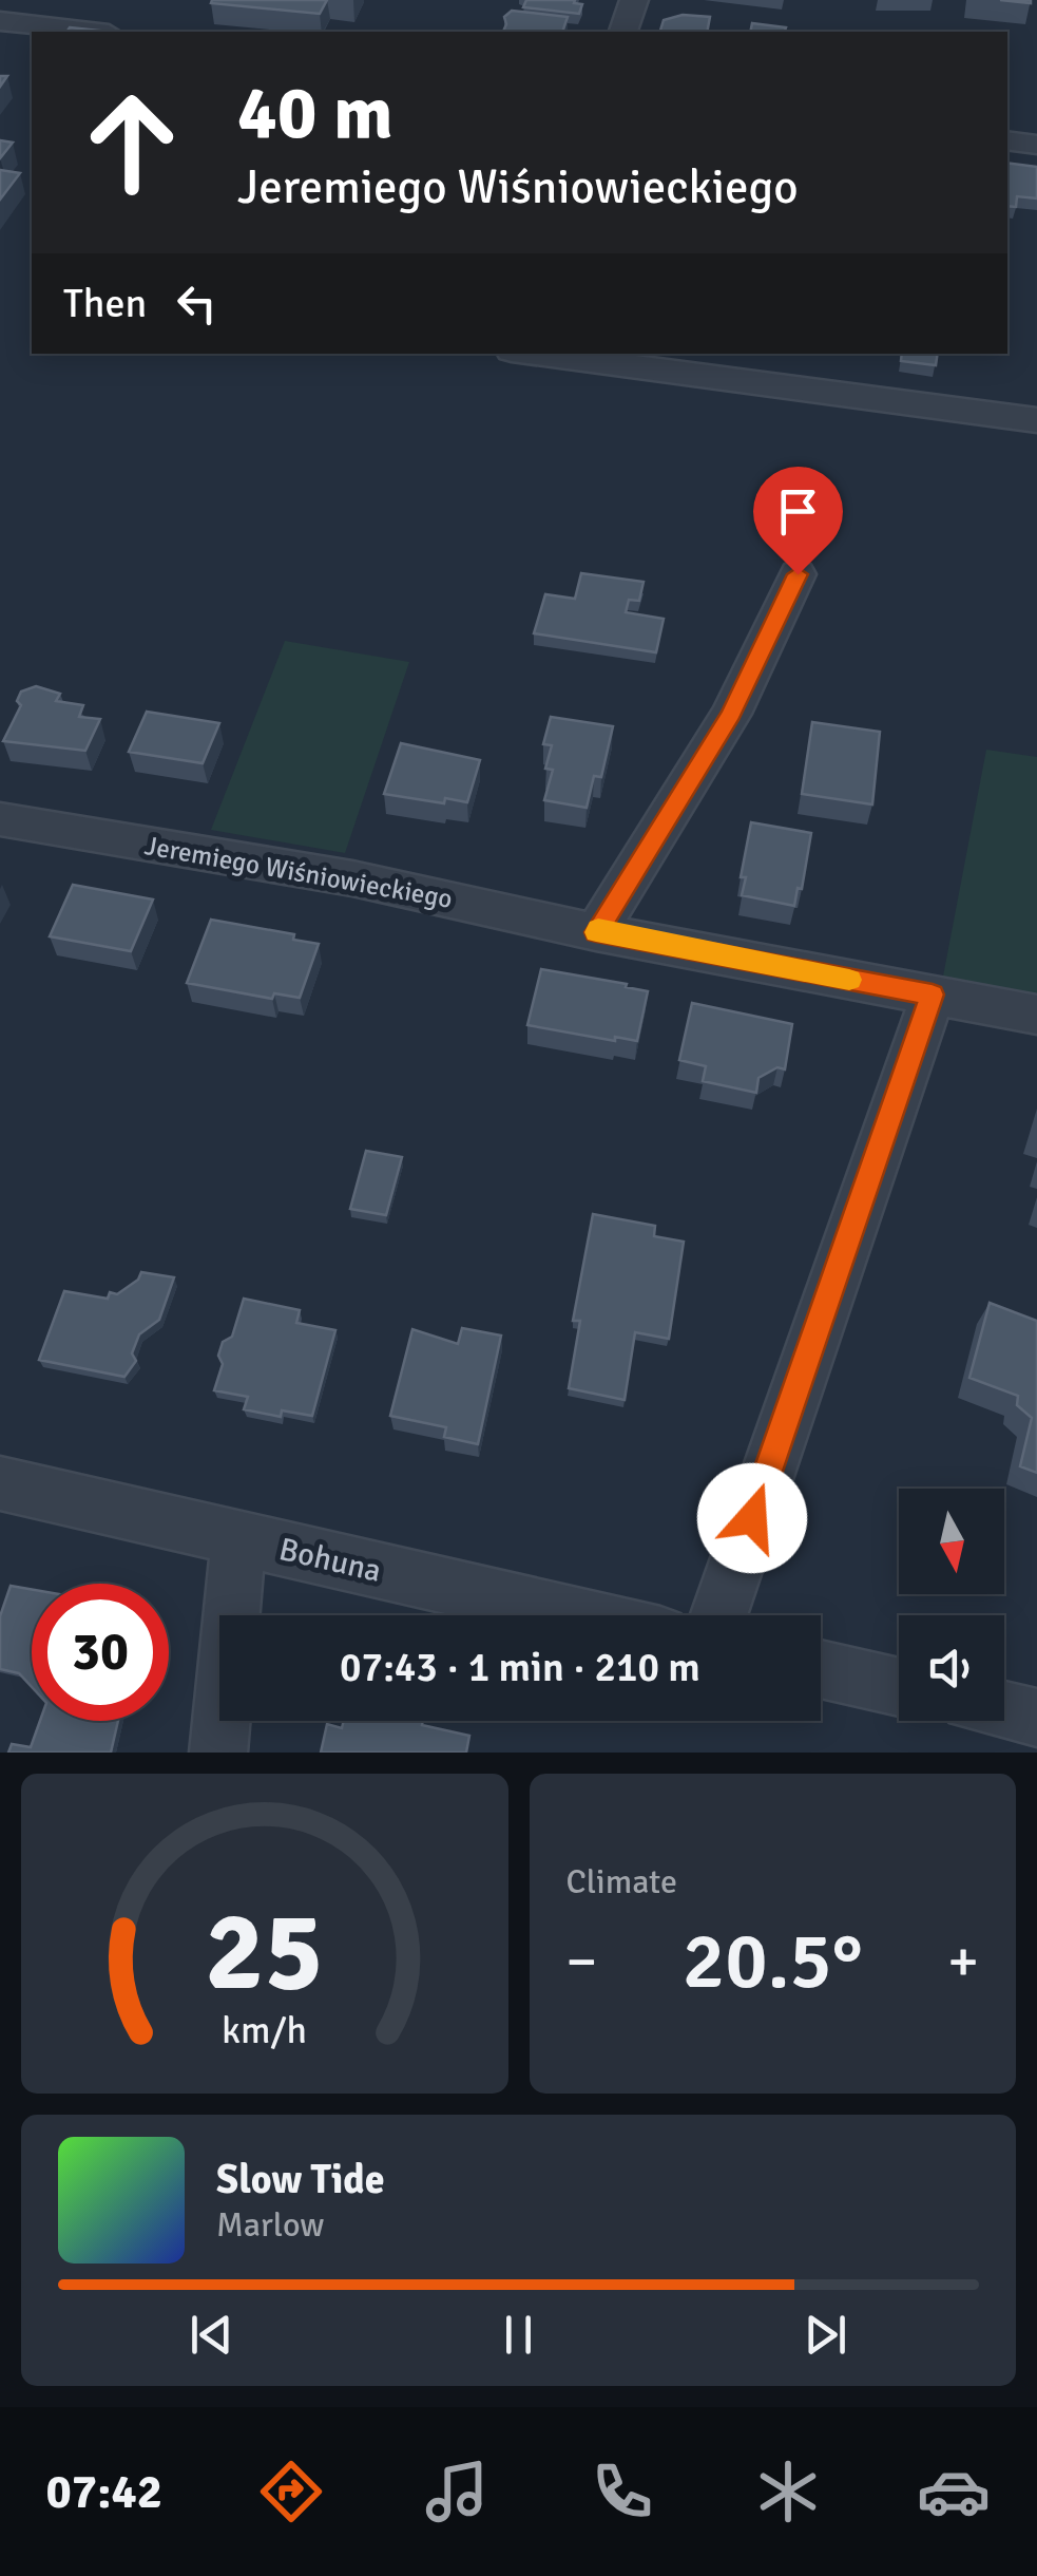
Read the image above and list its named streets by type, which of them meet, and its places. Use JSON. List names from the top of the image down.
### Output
{
  "streets": {
    "street": ["Jeremiego Wiśniowieckiego", "Bohuna"]
  },
  "north": "bottom",
  "page": {
    "turn": ["40 m", "Jeremiego Wiśniowieckiego"],
    "then": "Then",
    "limit": "30",
    "trip": "07:43 · 1 min · 210 m",
    "tile": "Climate",
    "heat": ["−", "20.5°", "+"],
    "song": ["Slow Tide", "Marlow"],
    "tabs": "07:42",
    "gauge": ["25", "km/h"]
  }
}
